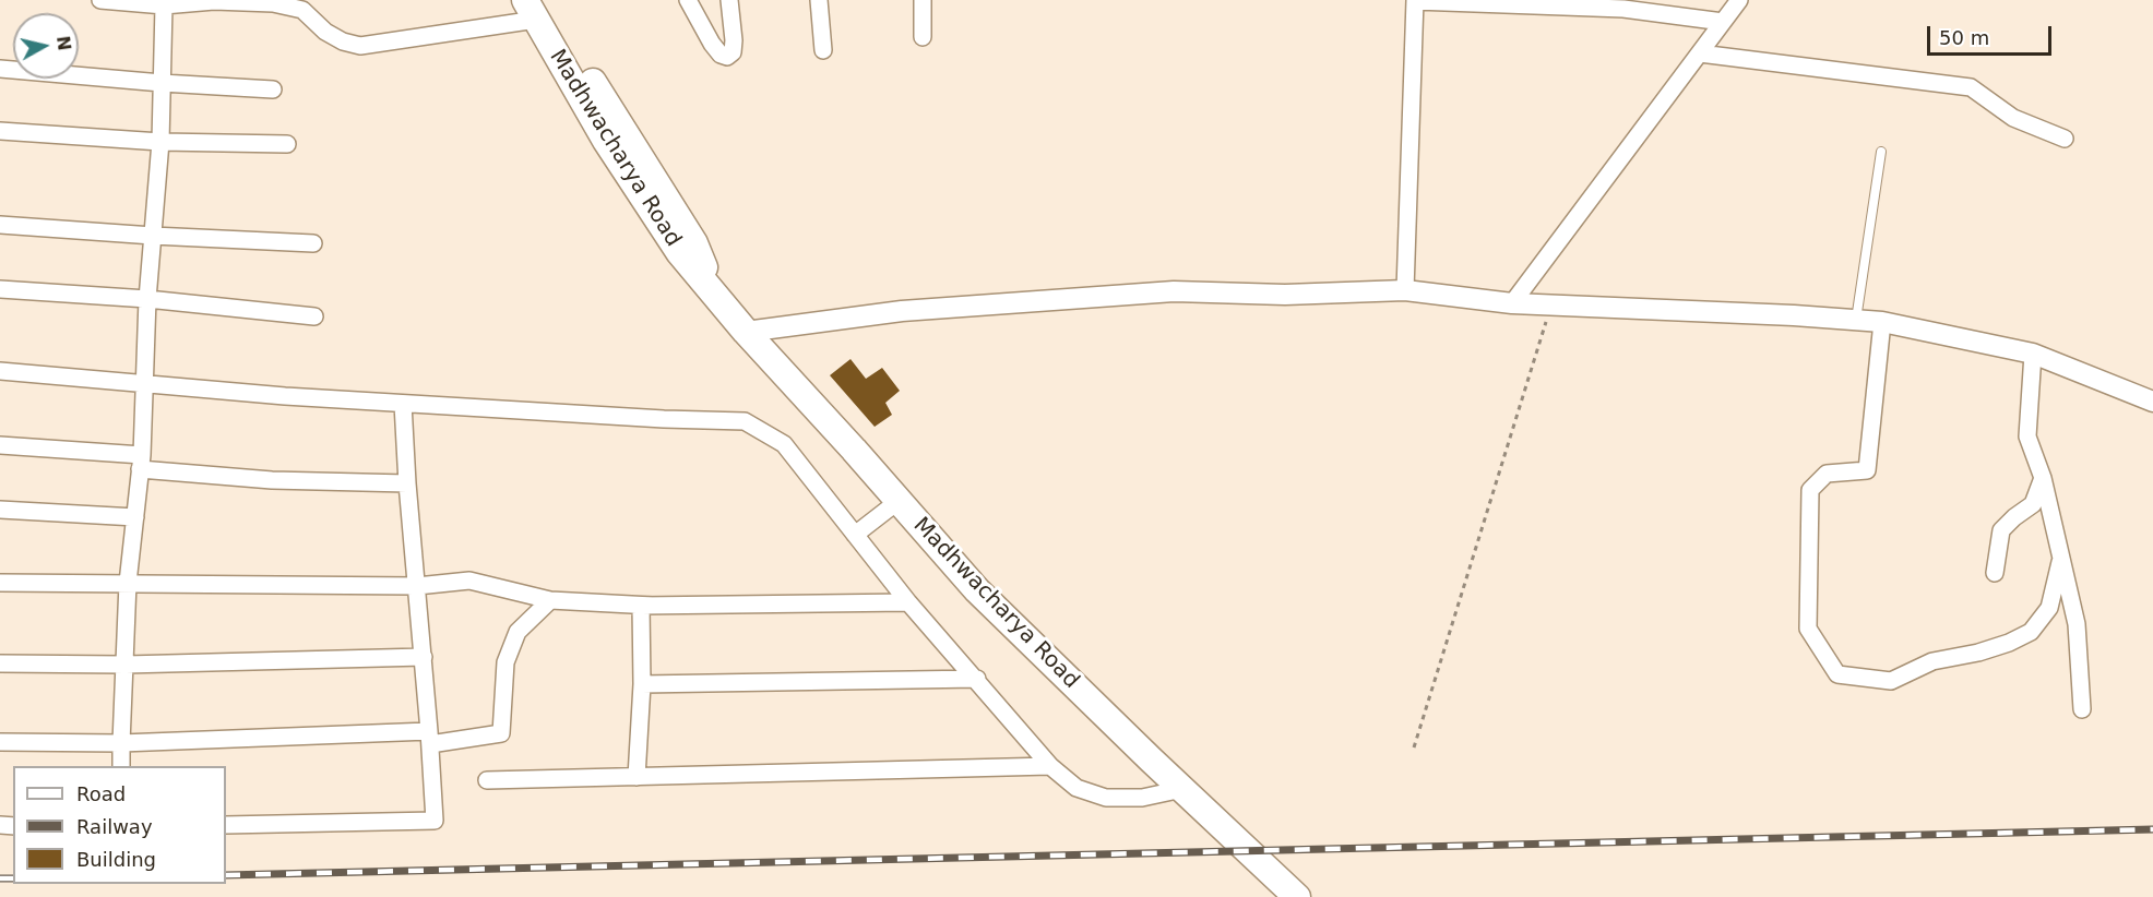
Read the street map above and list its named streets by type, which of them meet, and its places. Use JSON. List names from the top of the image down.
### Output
{
  "streets": {
    "main road": ["Madhwacharya Road"]
  },
  "legend": ["Road", "Railway", "Building"],
  "scale_bar": "50 m",
  "north": "right"
}
